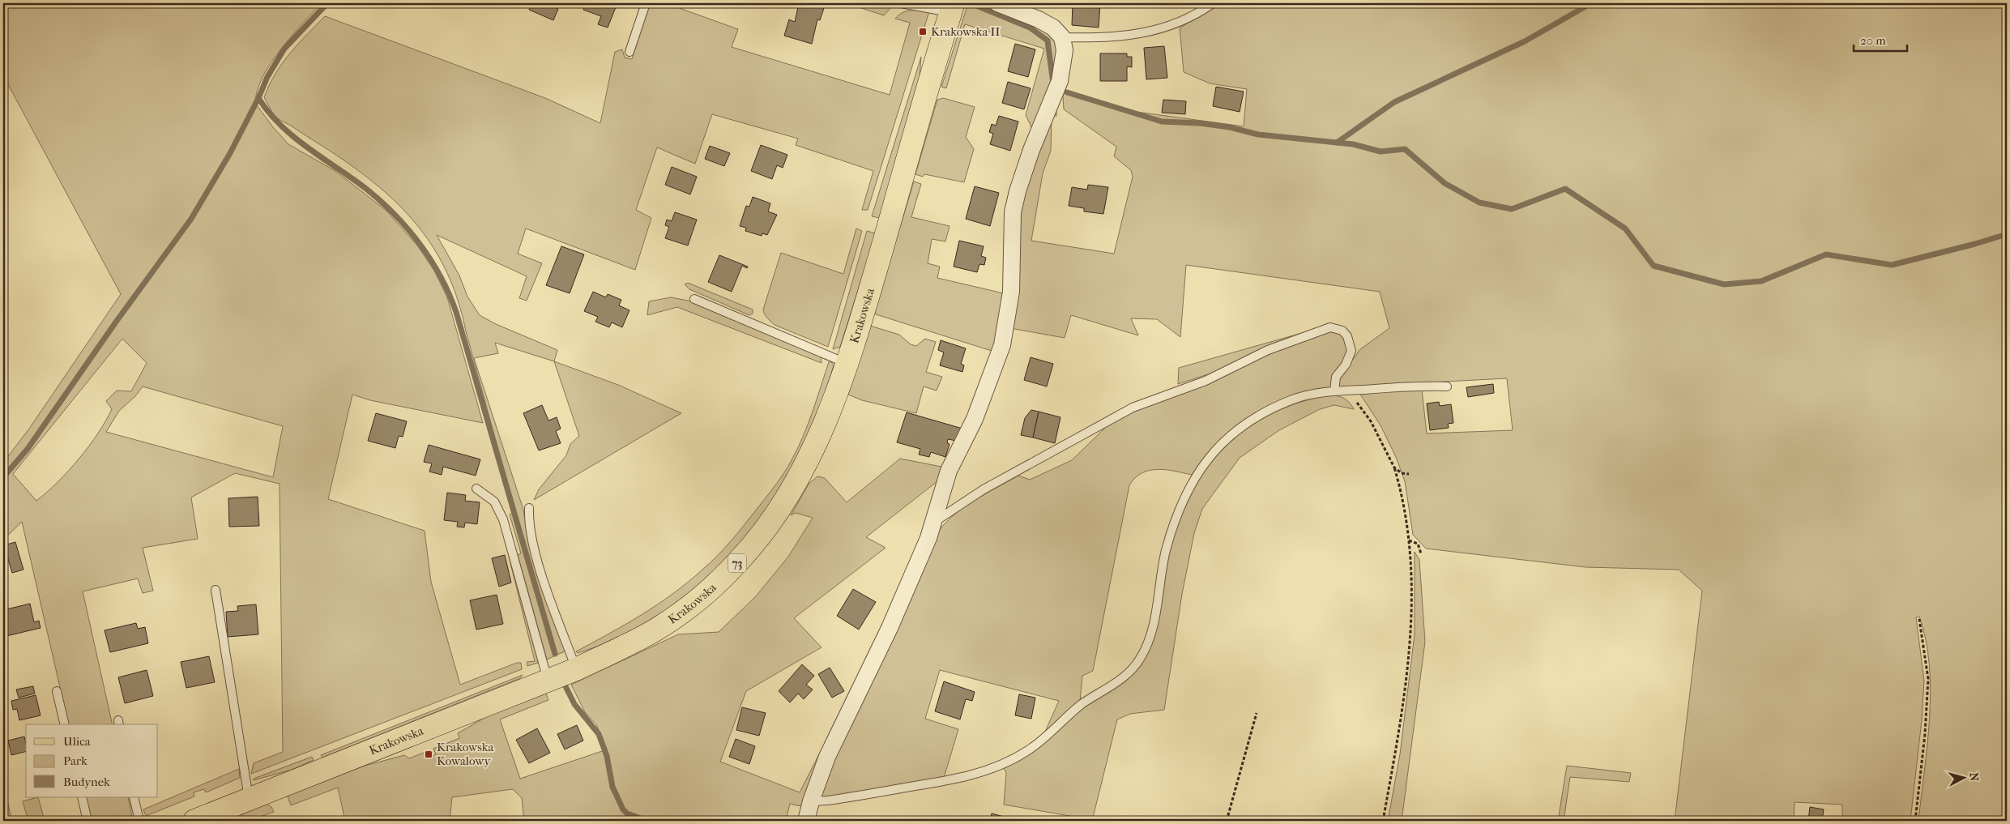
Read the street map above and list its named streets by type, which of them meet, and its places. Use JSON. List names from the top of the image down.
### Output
{
  "streets": {
    "main road": ["Krakowska", "73"]
  },
  "places": {
    "transit": ["Krakowska II", "Krakowska Kowalowy"]
  },
  "legend": ["Ulica", "Park", "Budynek"],
  "scale_bar": "20 m",
  "north": "right"
}
